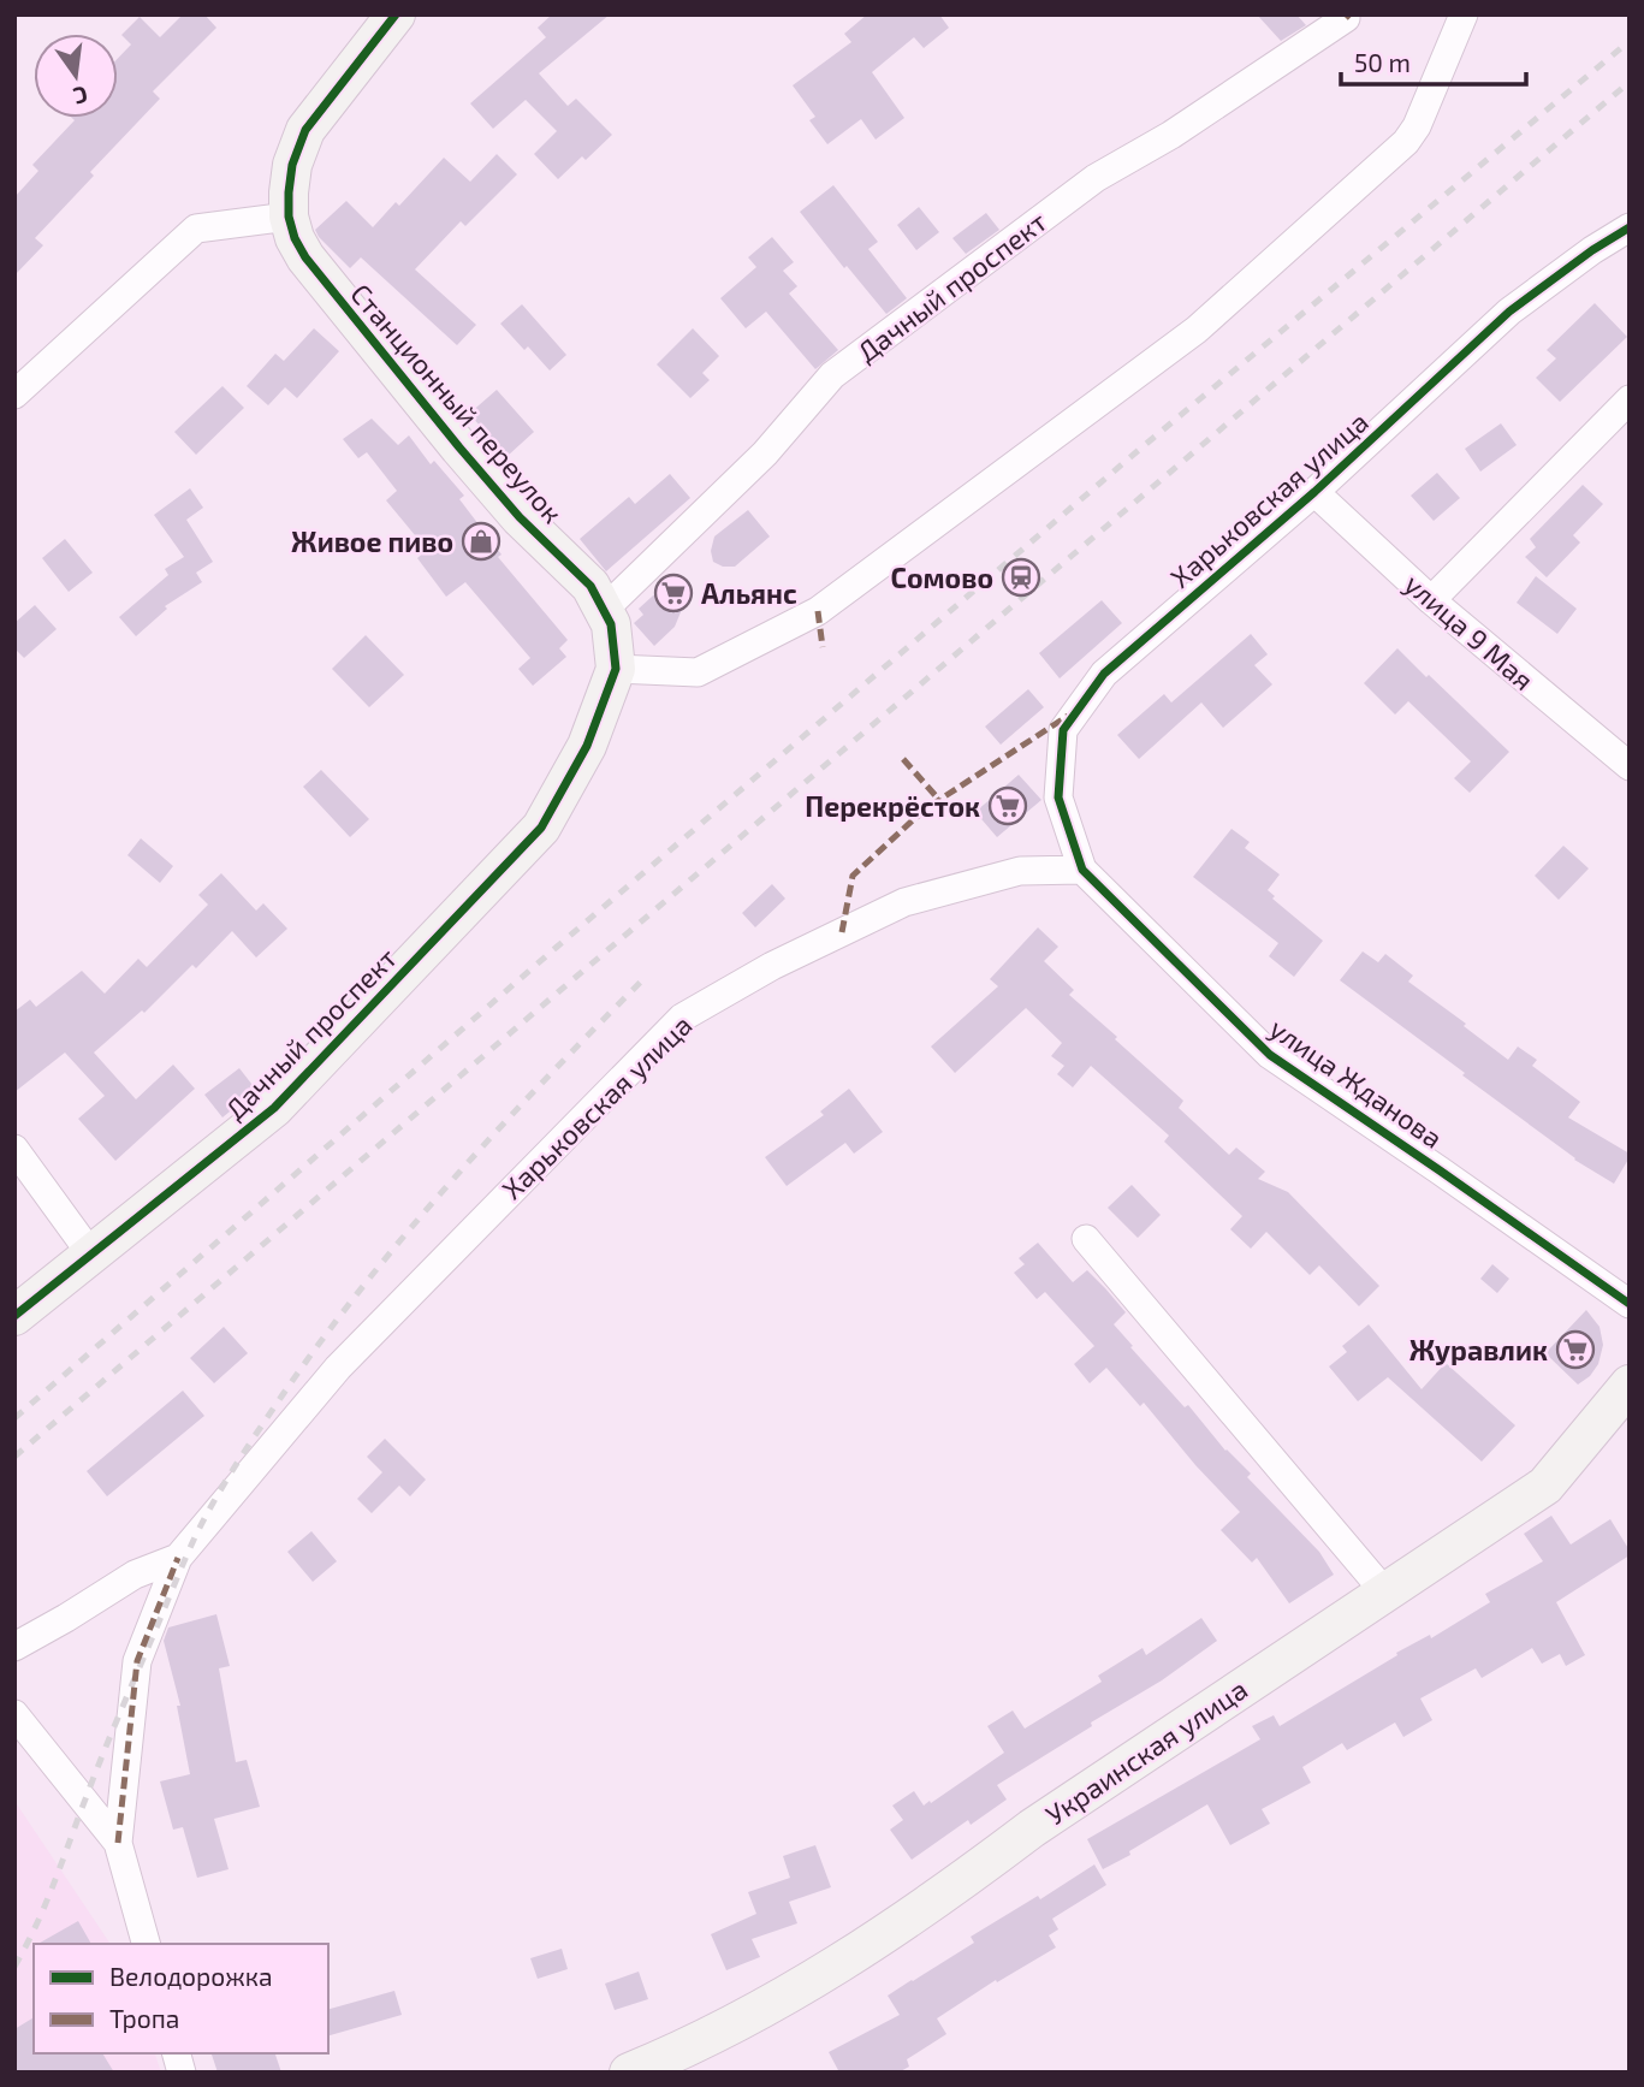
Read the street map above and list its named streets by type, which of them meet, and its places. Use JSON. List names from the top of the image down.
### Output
{
  "streets": {
    "street": [
      "Дачный проспект",
      "Станционный переулок",
      "Харьковская улица",
      "улица 9 Мая",
      "улица Жданова",
      "Украинская улица"
    ]
  },
  "crossings": [
    ["Дачный проспект", "Станционный переулок"],
    ["Харьковская улица", "улица 9 Мая"],
    ["Харьковская улица", "улица Жданова"]
  ],
  "places": {
    "shop": ["Живое пиво"],
    "station": ["Сомово"],
    "supermarket": ["Альянс", "Перекрёсток", "Журавлик"]
  },
  "legend": ["Велодорожка", "Тропа"],
  "scale_bar": "50 m",
  "north": "bottom"
}
